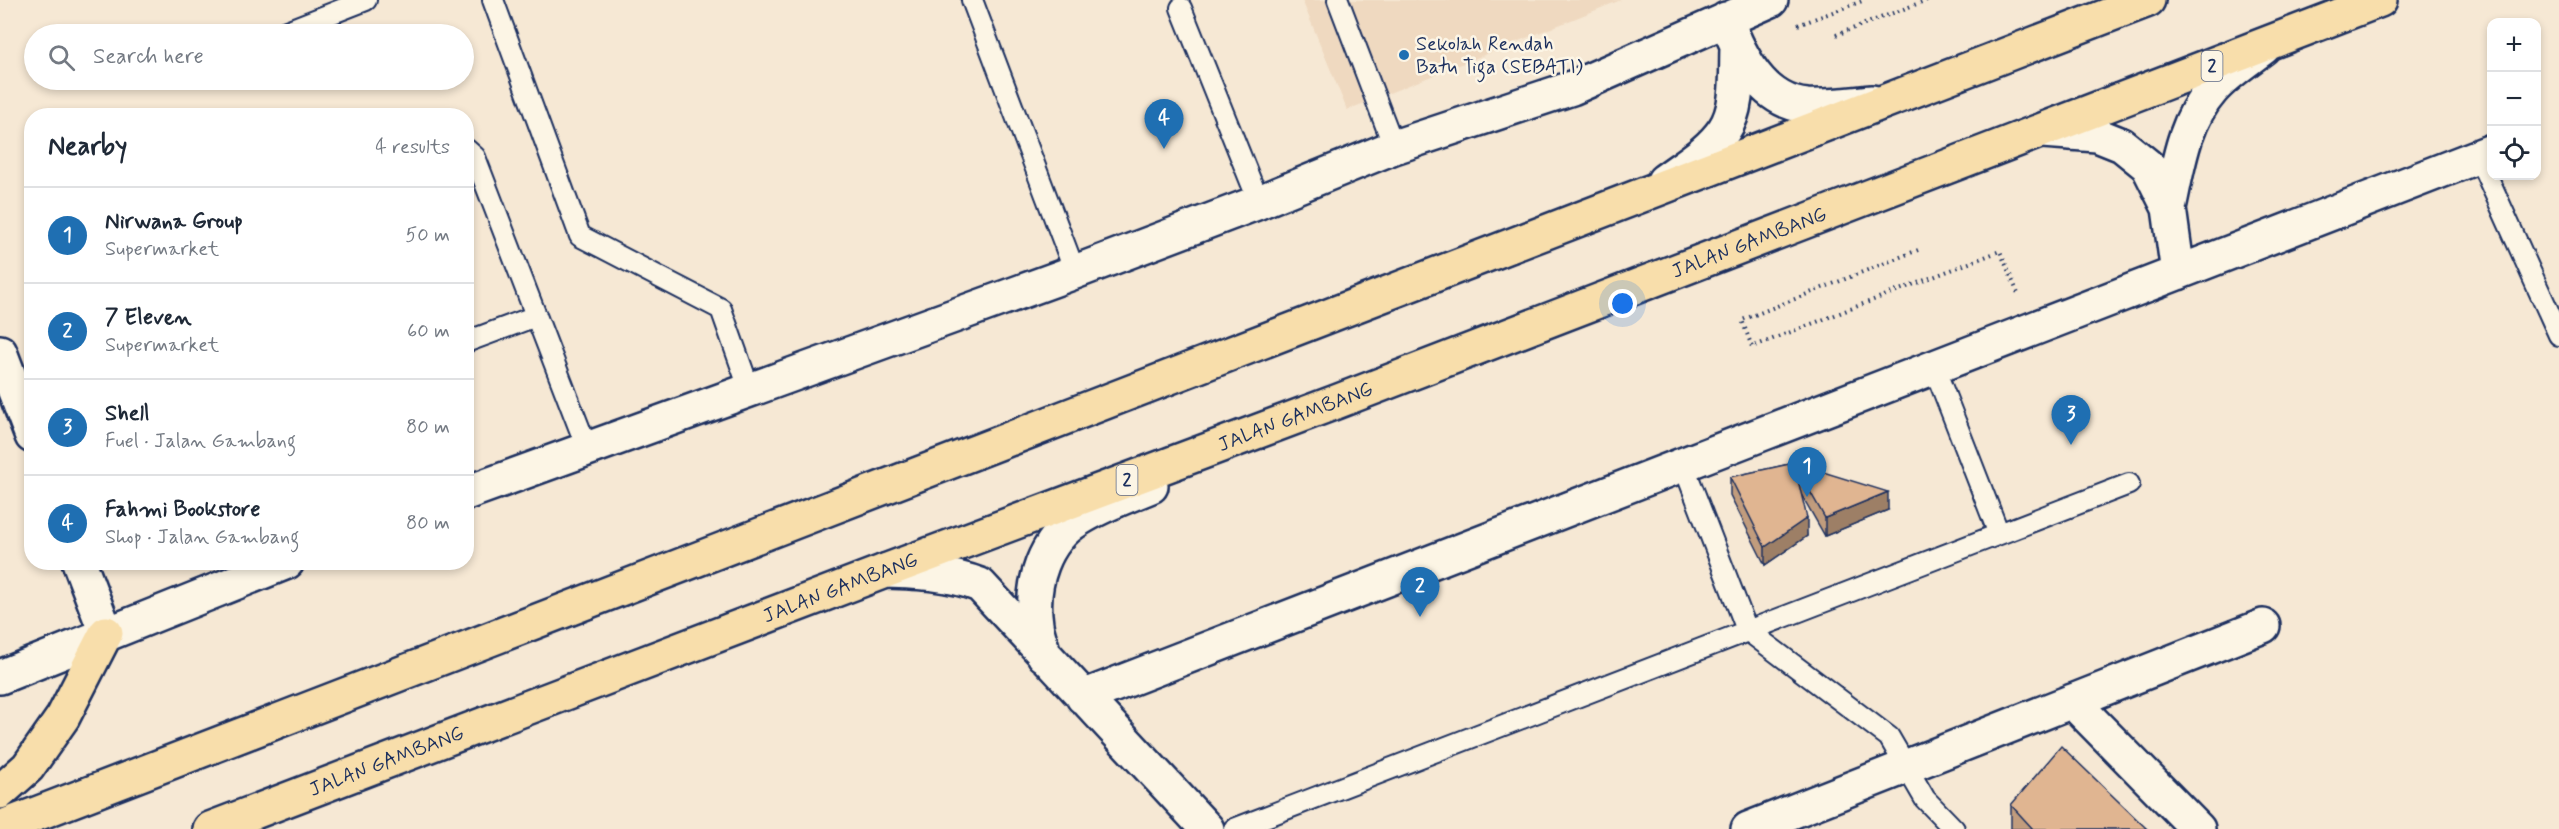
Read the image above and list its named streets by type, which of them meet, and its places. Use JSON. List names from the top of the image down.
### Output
{
  "streets": {
    "highway": ["2", "JALAN GAMBANG"]
  },
  "places": ["Sekolah Rendah Batu Tiga (SEBATI)"],
  "page": {
    "map_buttons": ["+", "−"],
    "search": "Search here",
    "pins": [
      "4",
      "3",
      "1",
      "2"
    ],
    "heading": ["Nearby", "4 results"],
    "list": [
      {
        "mark": "1",
        "name": "Nirwana Group",
        "note": "Supermarket",
        "value": "50 m"
      },
      {
        "mark": "2",
        "name": "7 Eleven",
        "note": "Supermarket",
        "value": "60 m"
      },
      {
        "mark": "3",
        "name": "Shell",
        "note": "Fuel · Jalan Gambang",
        "value": "80 m"
      },
      {
        "mark": "4",
        "name": "Fahmi Bookstore",
        "note": "Shop · Jalan Gambang",
        "value": "80 m"
      }
    ]
  }
}
